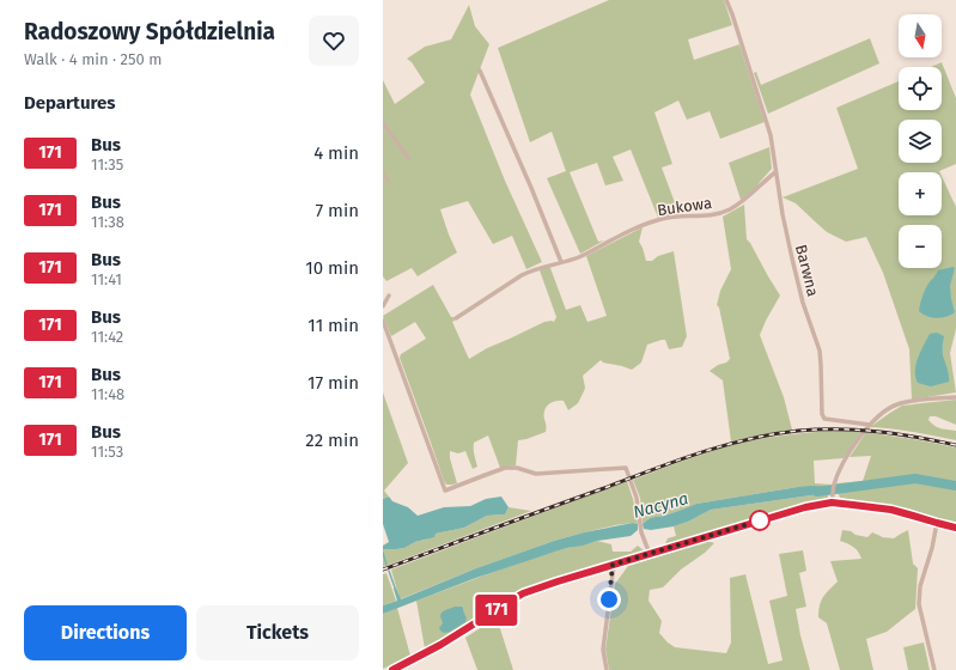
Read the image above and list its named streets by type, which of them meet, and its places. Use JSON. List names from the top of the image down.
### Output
{
  "streets": {
    "street": ["Bukowa", "Barwna"]
  },
  "crossings": [
    ["Bukowa", "Barwna"]
  ],
  "water": ["Nacyna"],
  "lines": ["bus line 171"],
  "north": "bottom",
  "page": {
    "heading": [
      ["Radoszowy Spółdzielnia", "Walk · 4 min · 250 m"],
      "Departures"
    ],
    "on_map": "171",
    "map_buttons": ["+", "−"],
    "list": [
      {
        "mark": "171",
        "name": "Bus",
        "note": "11:35",
        "value": "4 min"
      },
      {
        "mark": "171",
        "name": "Bus",
        "note": "11:38",
        "value": "7 min"
      },
      {
        "mark": "171",
        "name": "Bus",
        "note": "11:41",
        "value": "10 min"
      },
      {
        "mark": "171",
        "name": "Bus",
        "note": "11:42",
        "value": "11 min"
      },
      {
        "mark": "171",
        "name": "Bus",
        "note": "11:48",
        "value": "17 min"
      },
      {
        "mark": "171",
        "name": "Bus",
        "note": "11:53",
        "value": "22 min"
      }
    ],
    "buttons": ["Directions", "Tickets"]
  }
}
